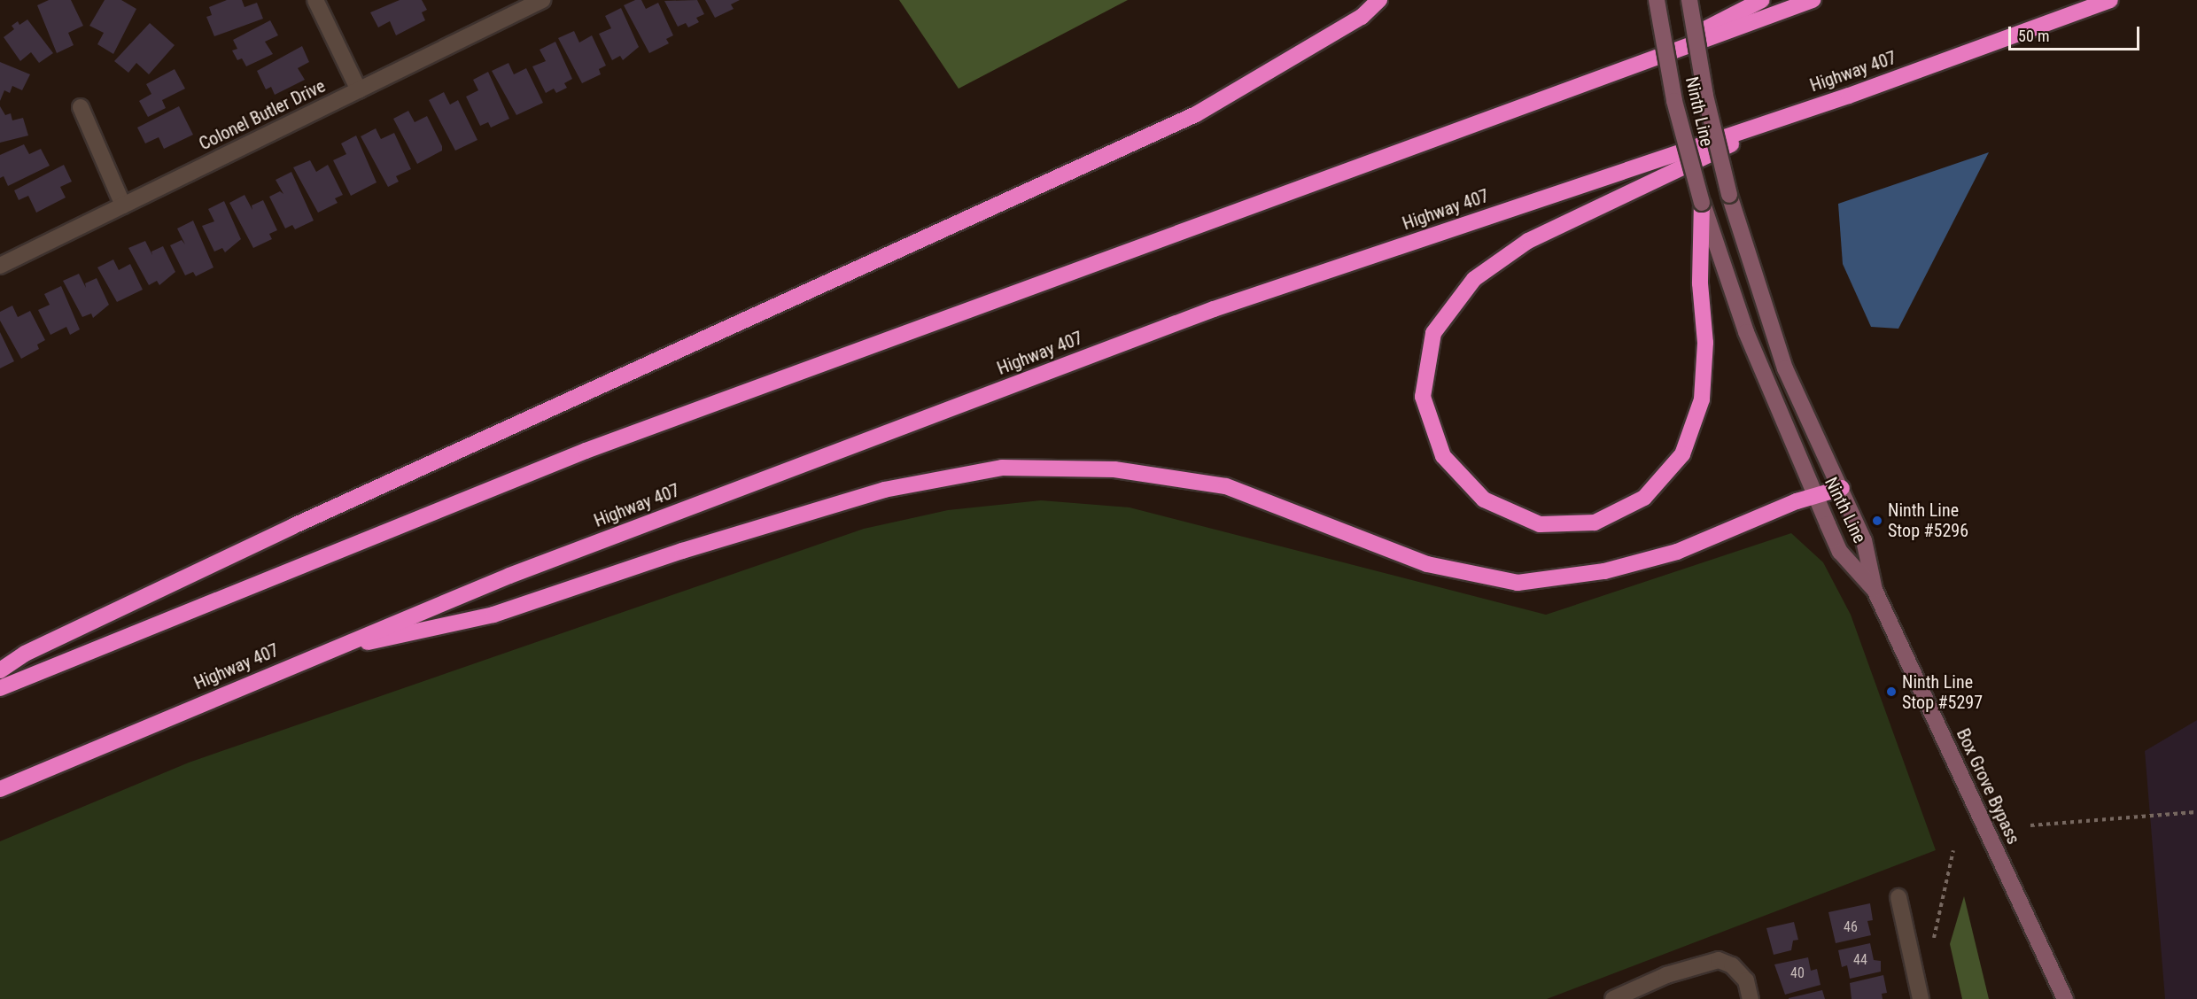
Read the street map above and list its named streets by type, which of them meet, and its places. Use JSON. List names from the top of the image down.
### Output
{
  "streets": {
    "highway": ["Highway 407"],
    "main road": ["Ninth Line", "Box Grove Bypass"],
    "street": ["Colonel Butler Drive"]
  },
  "crossings": [
    ["Ninth Line", "Box Grove Bypass"]
  ],
  "places": ["Ninth Line Stop #5296", "Ninth Line Stop #5297"],
  "house_numbers": ["46", "44", "40"],
  "scale_bar": "50 m"
}
